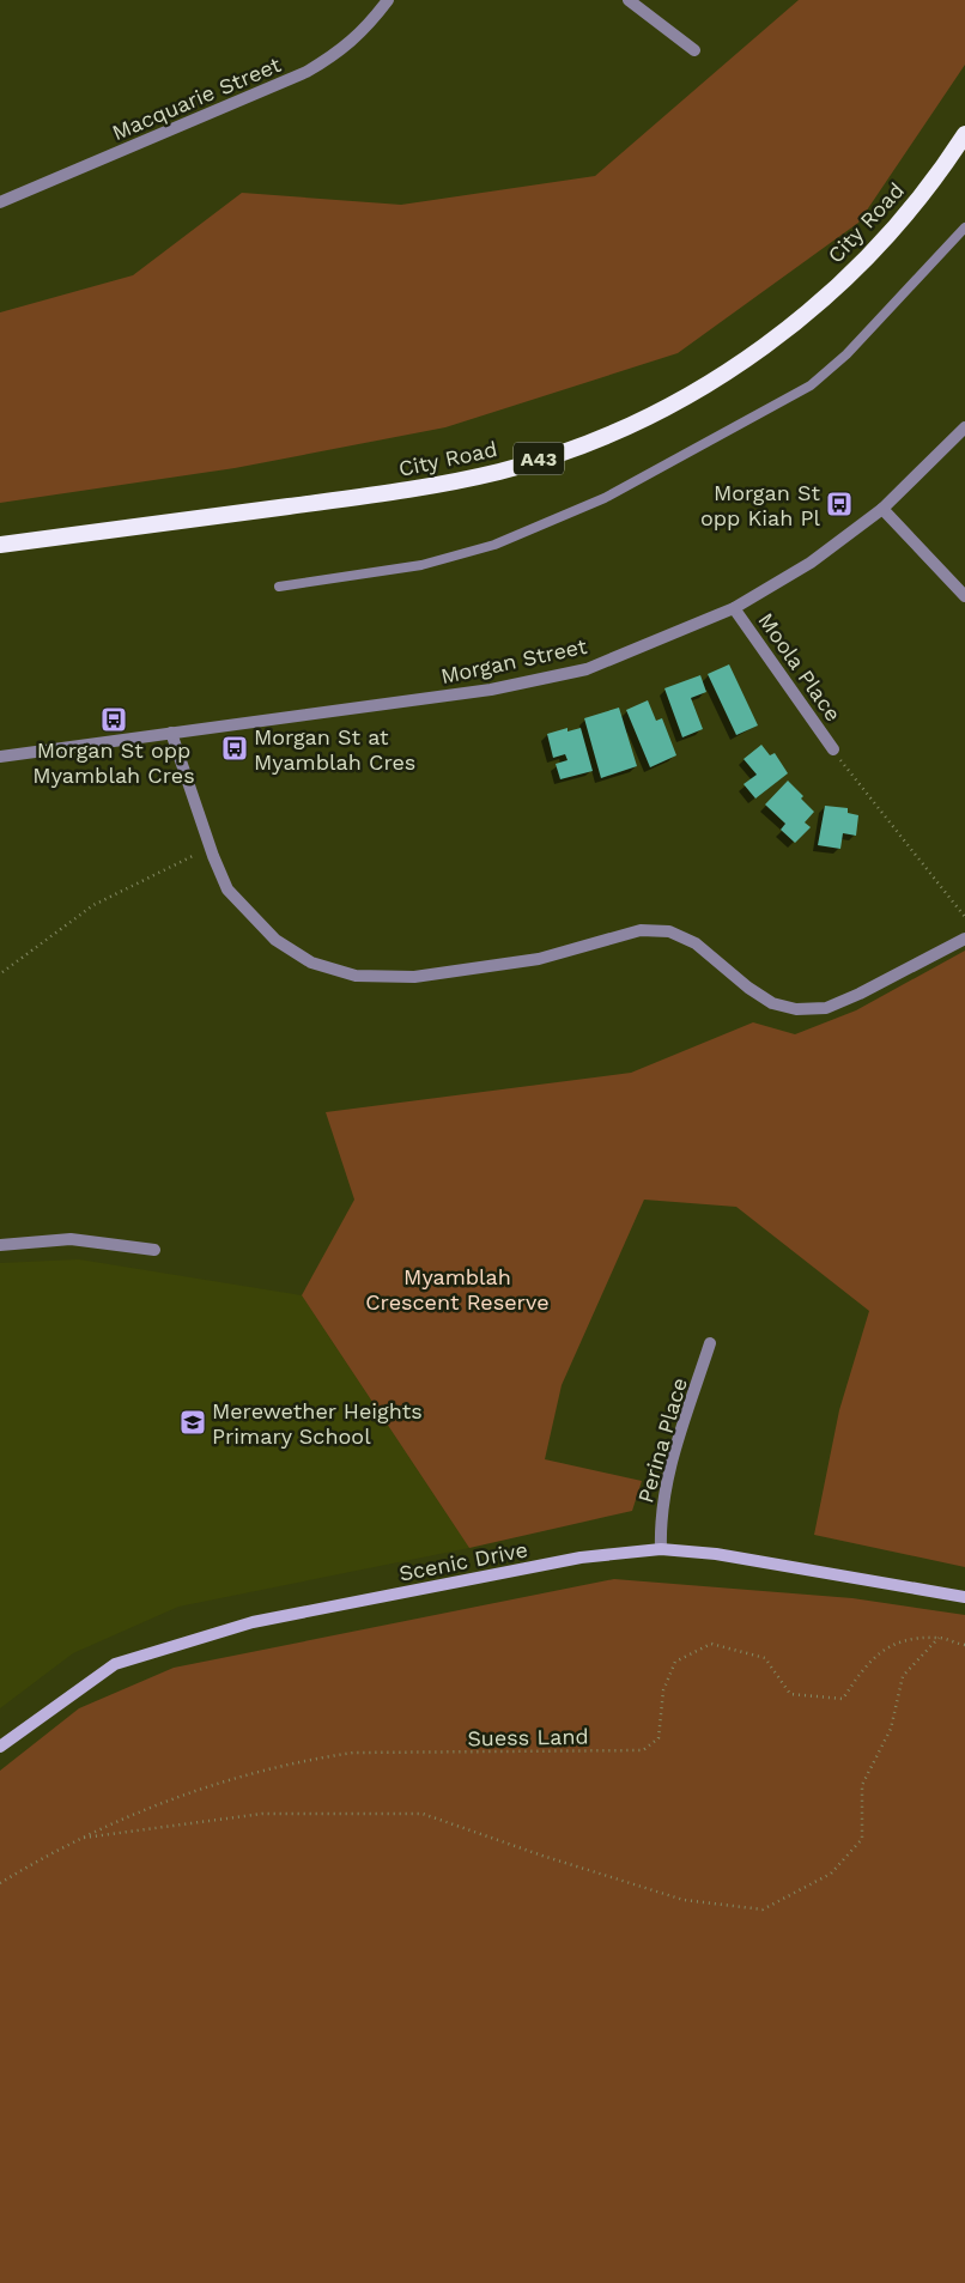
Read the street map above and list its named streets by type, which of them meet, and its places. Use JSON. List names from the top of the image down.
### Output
{
  "streets": {
    "highway": ["City Road", "A43"],
    "main road": ["Scenic Drive"],
    "street": [
      "Macquarie Street",
      "Morgan Street",
      "Moola Place",
      "Perina Place"
    ],
    "path": ["Suess Land"]
  },
  "crossings": [
    ["Morgan Street", "Moola Place"],
    ["Perina Place", "Scenic Drive"]
  ],
  "parks": ["Myamblah Crescent Reserve"],
  "places": {
    "bus stop": ["Morgan St opp Kiah Pl", "Morgan St opp Myamblah Cres", "Morgan St at Myamblah Cres"],
    "school or university": ["Merewether Heights Primary School"]
  }
}
